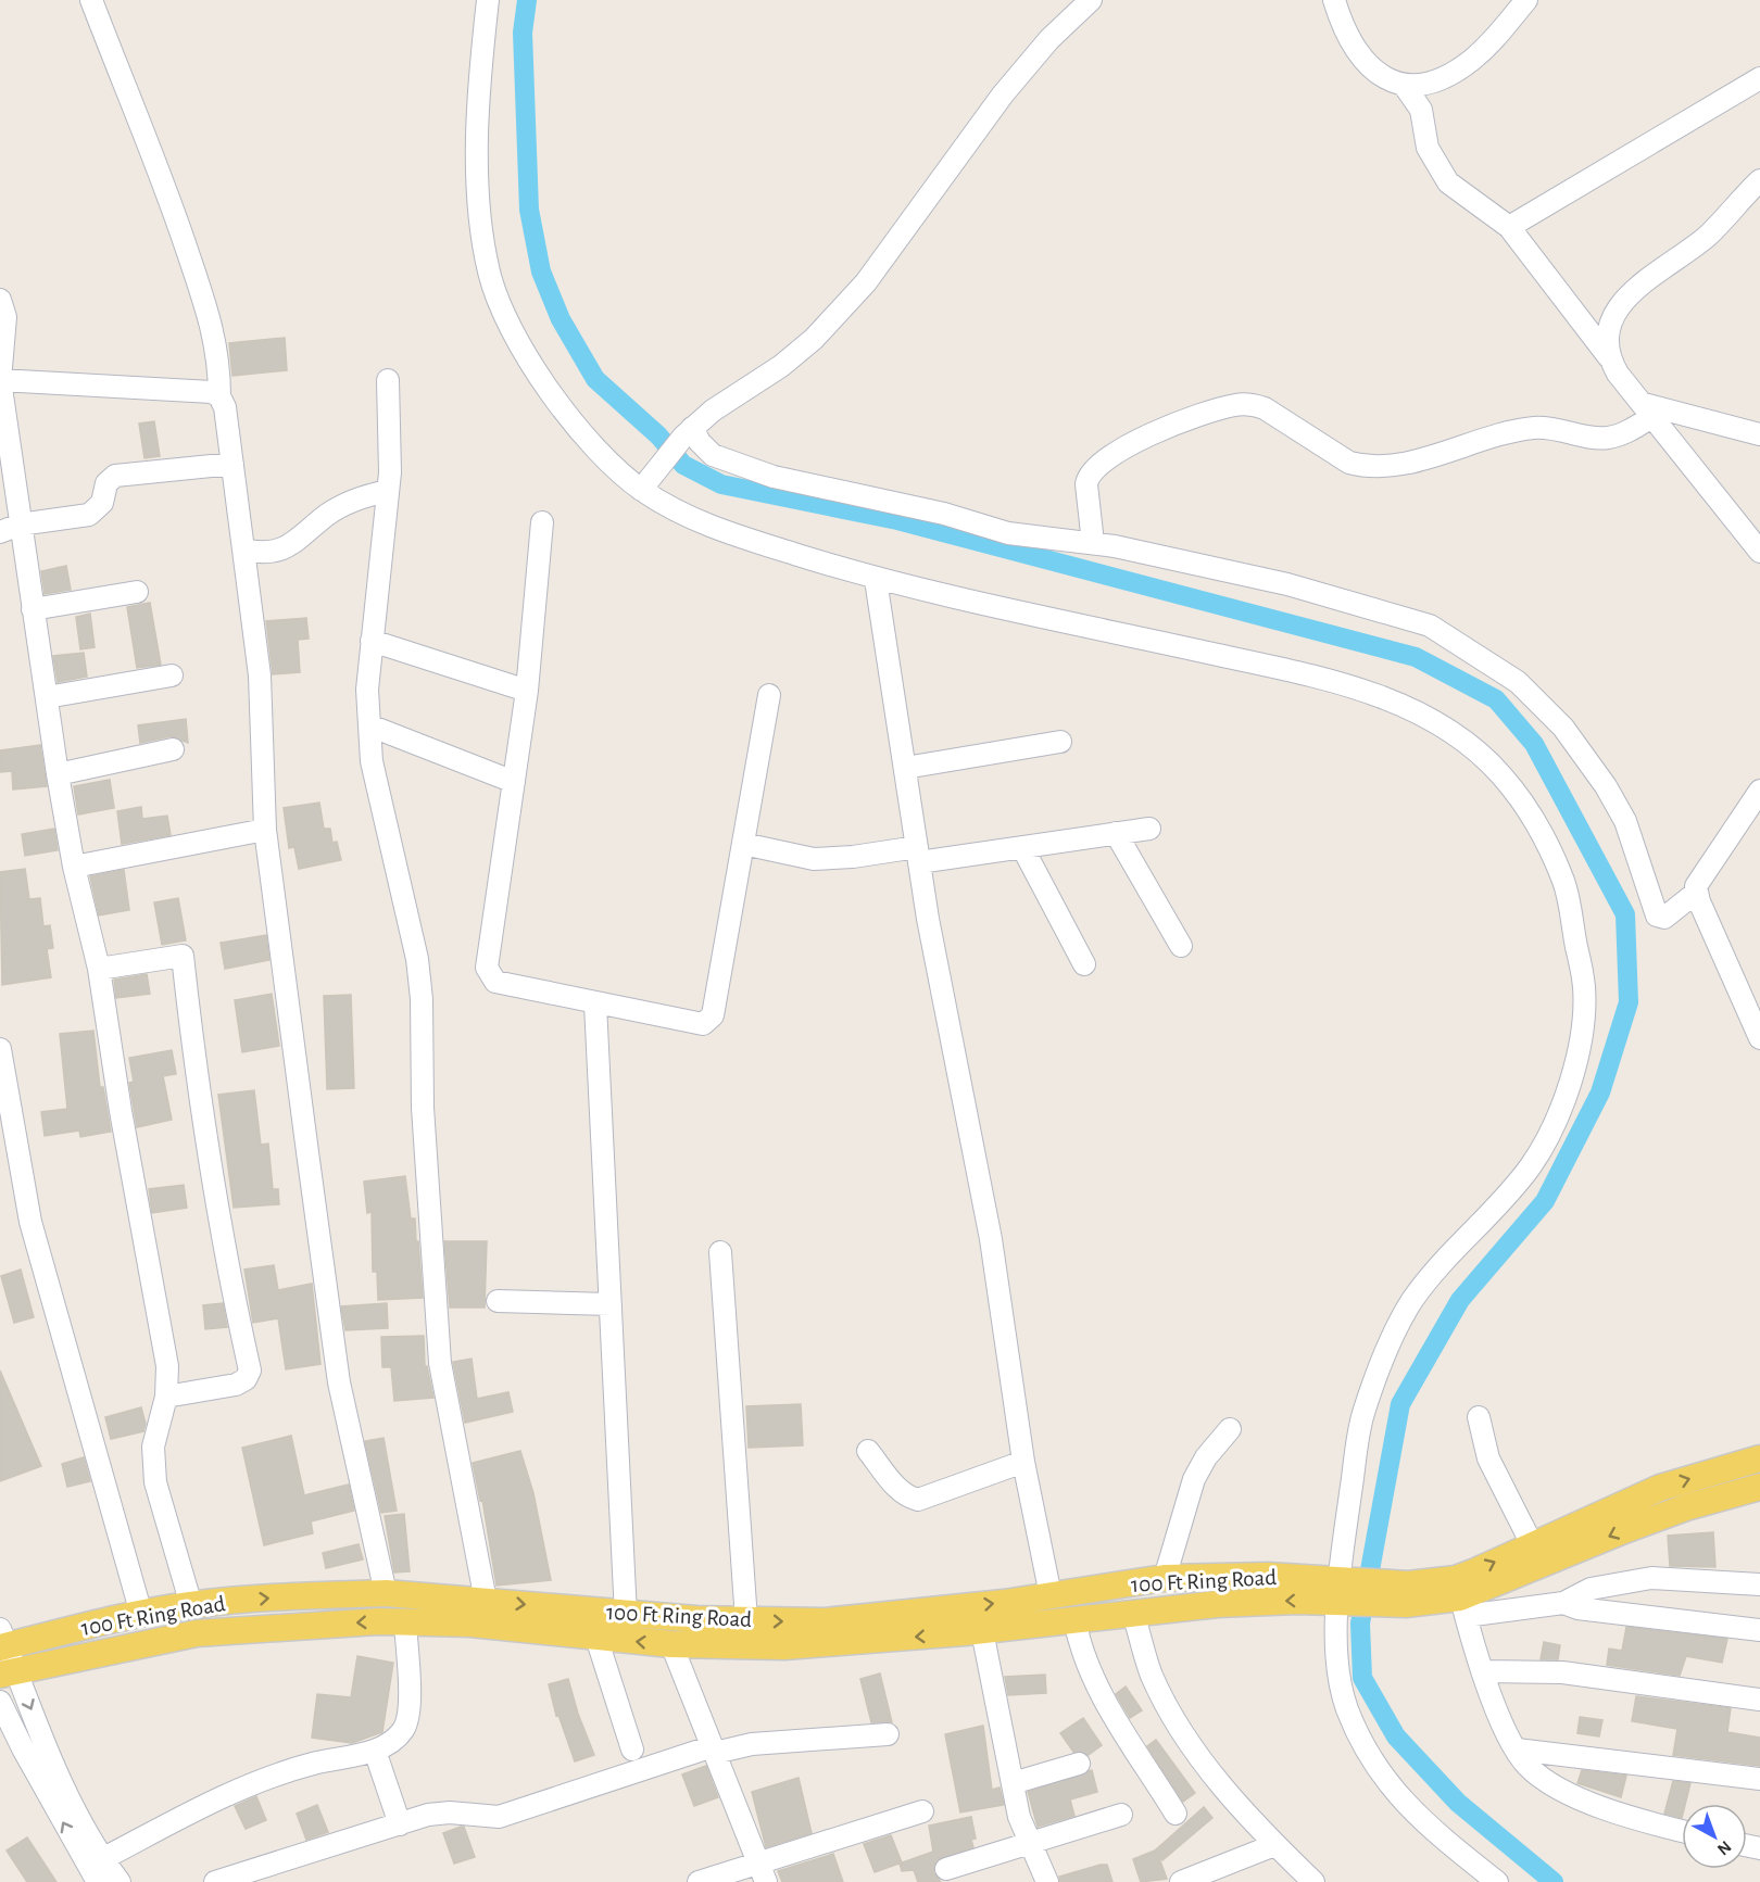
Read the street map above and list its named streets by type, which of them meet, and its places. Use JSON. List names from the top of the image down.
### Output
{
  "streets": {
    "main road": ["100 Ft Ring Road"]
  },
  "north": "bottom right"
}
